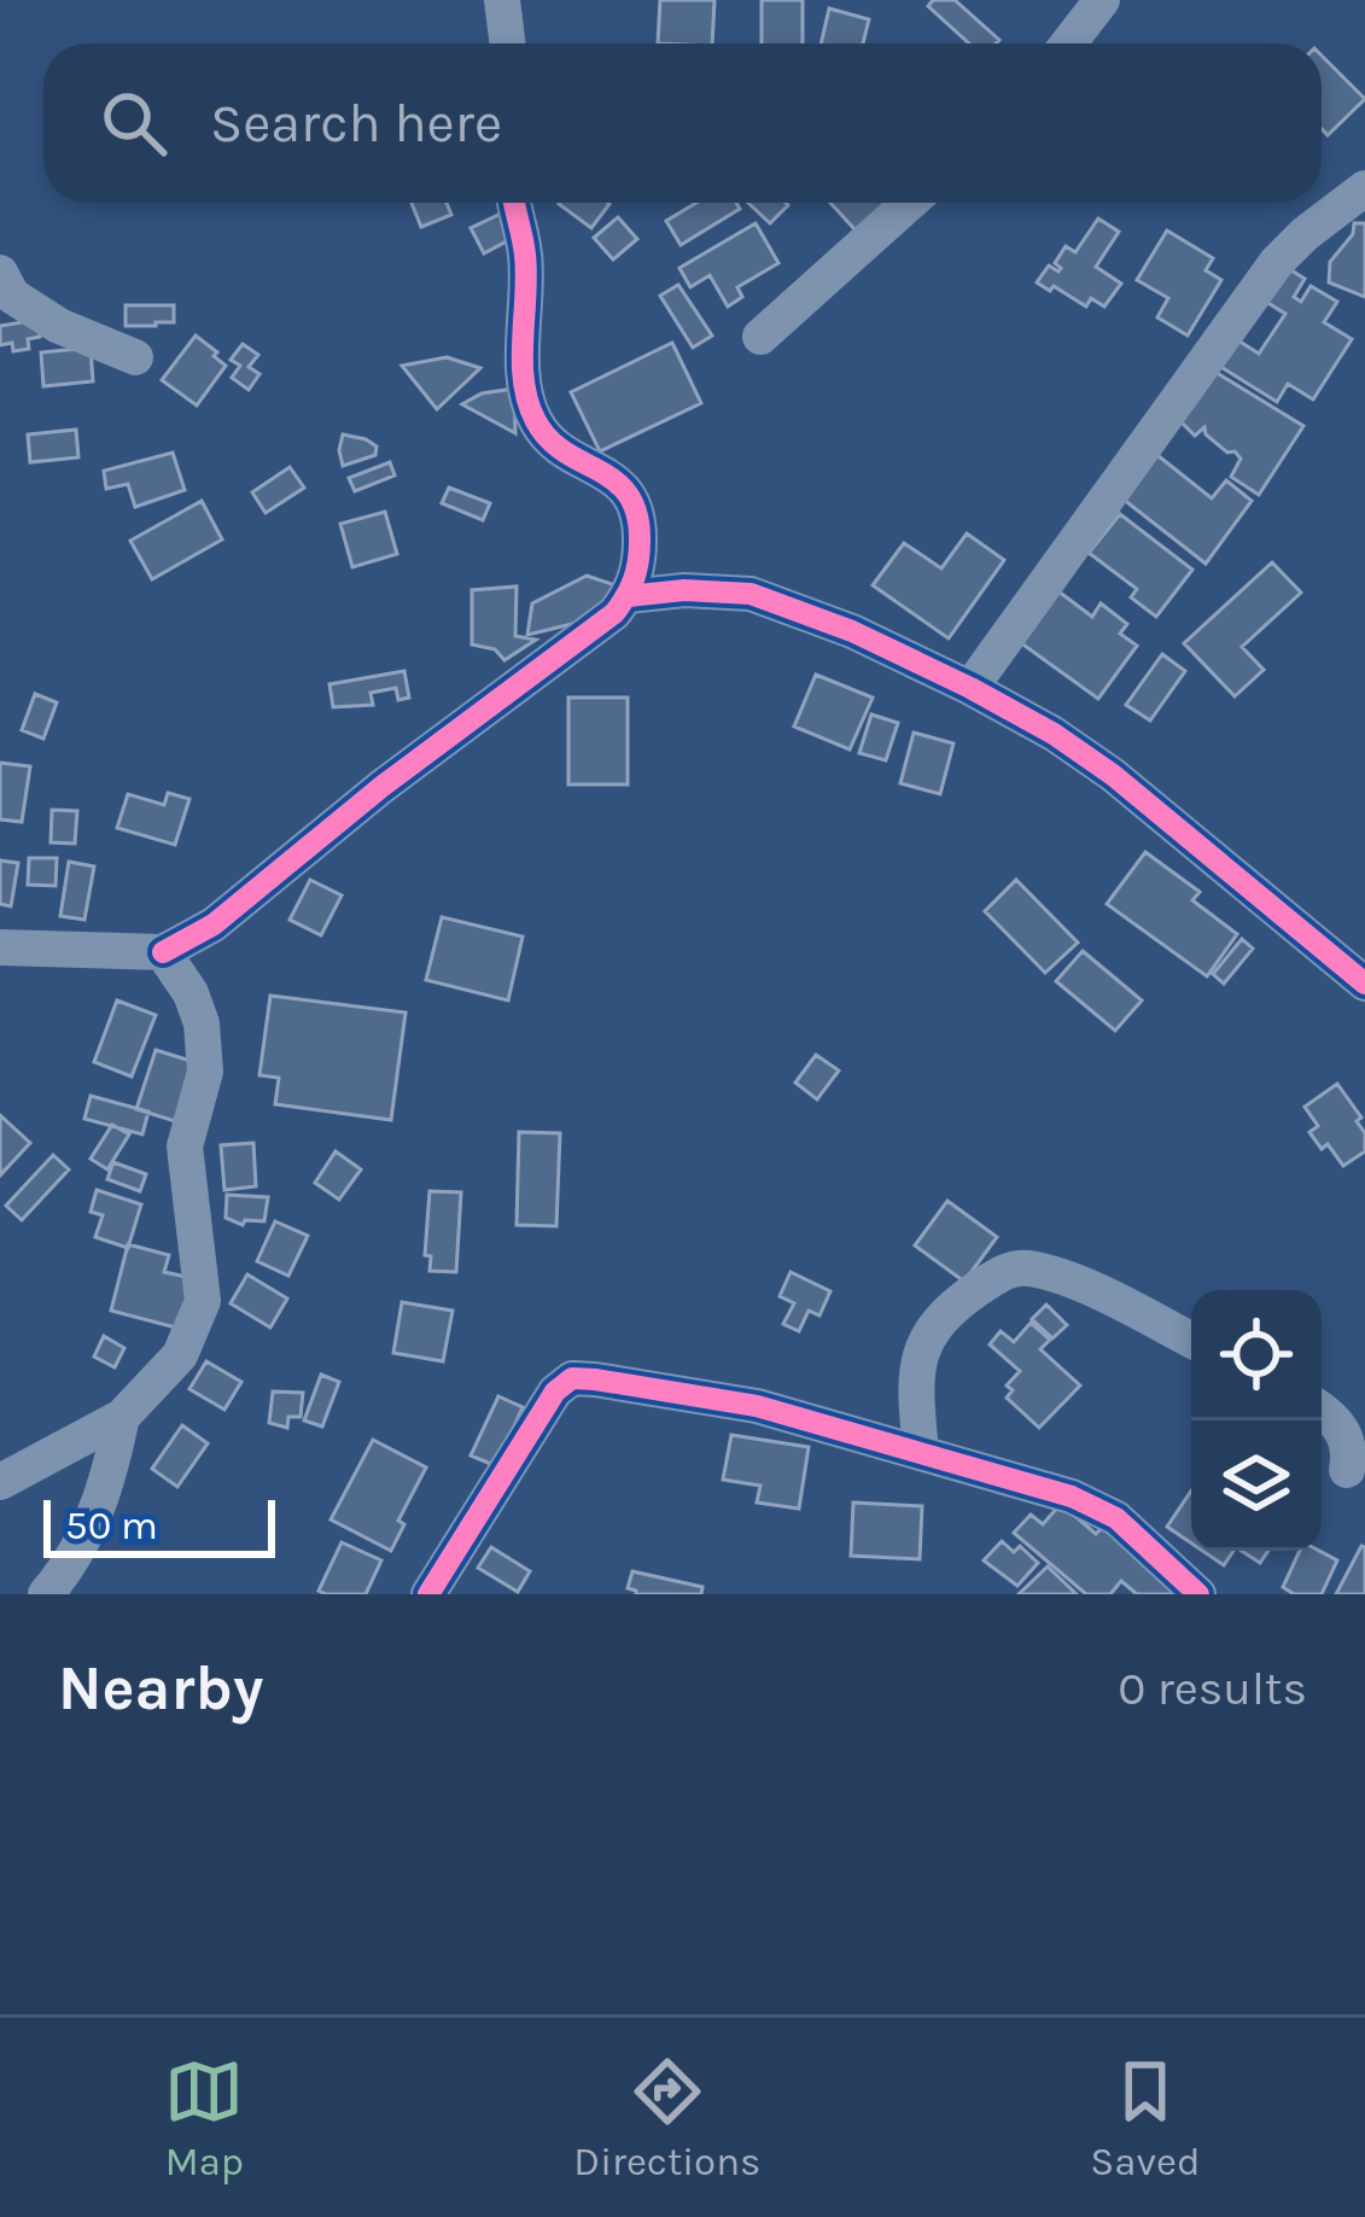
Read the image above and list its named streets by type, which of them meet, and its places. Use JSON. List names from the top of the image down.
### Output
{
  "scale_bar": "50 m",
  "page": {
    "search": "Search here",
    "scale": "50 m",
    "heading": ["Nearby", "0 results"],
    "nav": ["Map", "Directions", "Saved"]
  }
}
